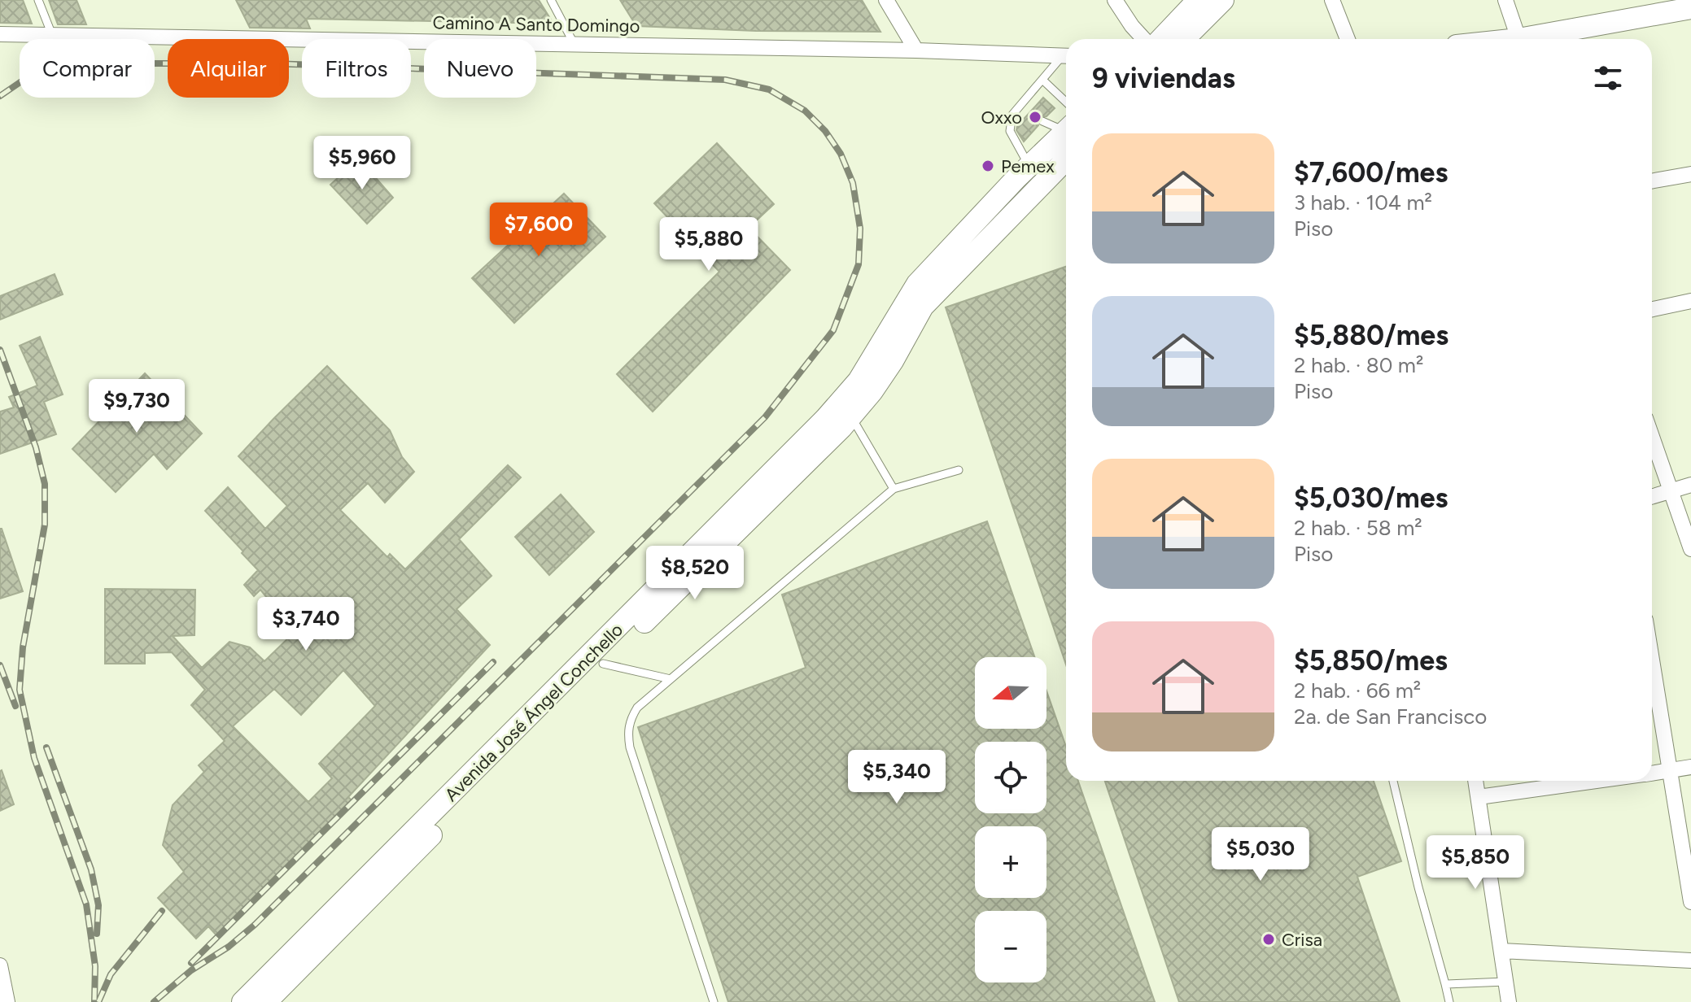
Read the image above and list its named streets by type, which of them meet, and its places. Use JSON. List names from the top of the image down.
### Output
{
  "streets": {
    "main road": ["Avenida José Ángel Conchello"],
    "street": ["Camino A Santo Domingo"]
  },
  "places": ["Oxxo", "Pemex", "Crisa"],
  "north": "left",
  "page": {
    "chip": [
      "Comprar",
      "Alquilar",
      "Filtros",
      "Nuevo"
    ],
    "heading": "9 viviendas",
    "list": [
      {
        "name": "$7,600/mes",
        "note": "3 hab. · 104 m² · Piso"
      },
      {
        "name": "$5,880/mes",
        "note": "2 hab. · 80 m² · Piso"
      },
      {
        "name": "$5,030/mes",
        "note": "2 hab. · 58 m² · Piso"
      },
      {
        "name": "$5,850/mes",
        "note": "2 hab. · 66 m² · 2a. de San Francisco"
      }
    ],
    "price": [
      "$5,960",
      "$7,600",
      "$5,880",
      "$9,730",
      "$8,520",
      "$3,740",
      "$5,340",
      "$5,030",
      "$5,850"
    ],
    "map_buttons": ["+", "−"]
  }
}
